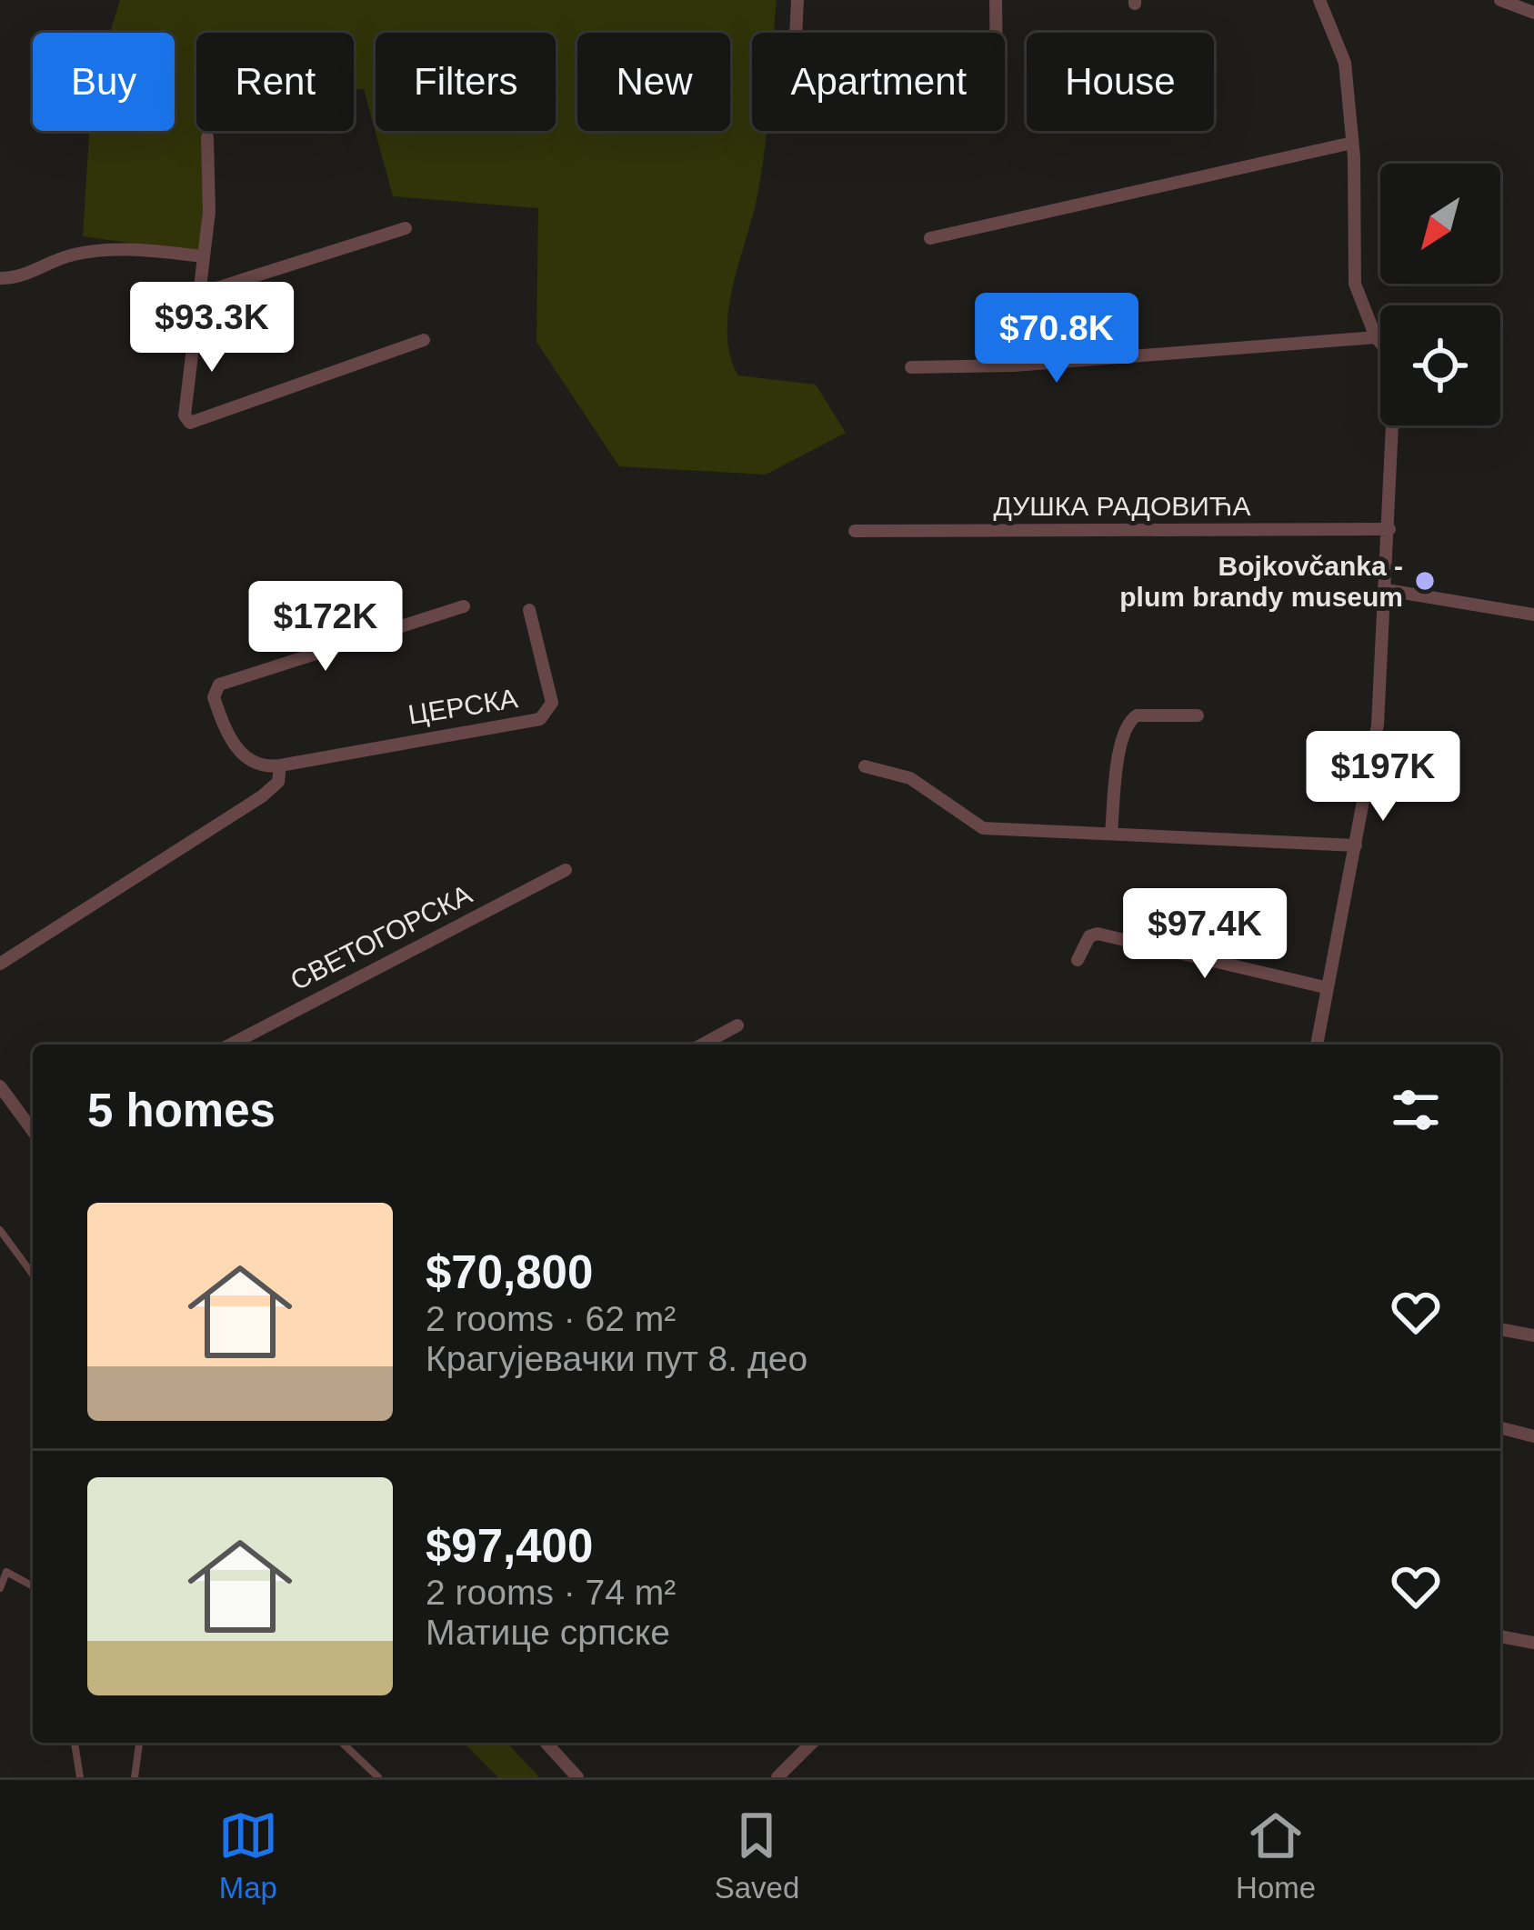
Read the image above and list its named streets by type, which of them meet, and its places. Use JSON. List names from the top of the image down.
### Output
{
  "streets": {
    "street": ["ДУШКА РАДОВИЋА", "ЦЕРСКА", "СВЕТОГОРСКА"]
  },
  "places": ["Bojkovčanka - plum brandy museum"],
  "north": "bottom left",
  "page": {
    "chip": [
      "Buy",
      "Rent",
      "Filters",
      "New",
      "Apartment",
      "House"
    ],
    "price": [
      "$93.3K",
      "$70.8K",
      "$172K",
      "$197K",
      "$97.4K"
    ],
    "heading": "5 homes",
    "list": [
      {
        "name": "$70,800",
        "note": "2 rooms · 62 m² · Крагујевачки пут 8. део"
      },
      {
        "name": "$97,400",
        "note": "2 rooms · 74 m² · Матице српске"
      }
    ],
    "tabs": ["Map", "Saved", "Home"]
  }
}
